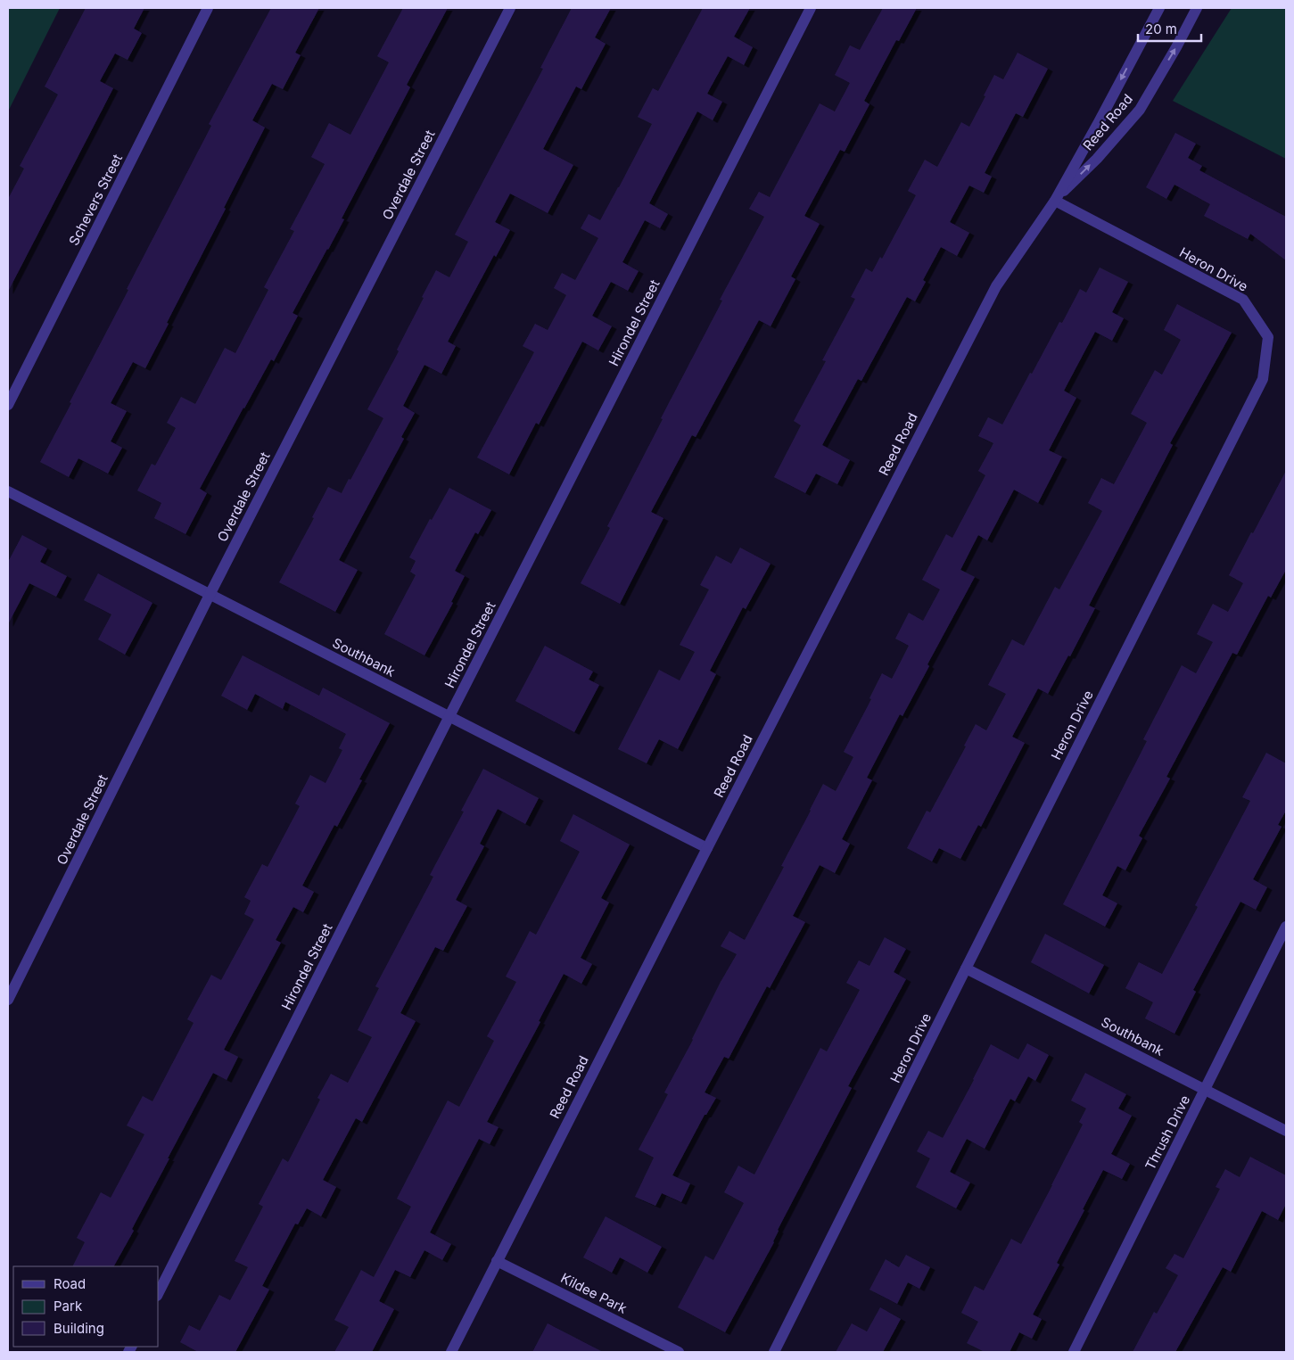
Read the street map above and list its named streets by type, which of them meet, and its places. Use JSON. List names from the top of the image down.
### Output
{
  "streets": {
    "street": [
      "Reed Road",
      "Overdale Street",
      "Schevers Street",
      "Heron Drive",
      "Hirondel Street",
      "Southbank",
      "Thrush Drive",
      "Kildee Park"
    ]
  },
  "crossings": [
    ["Reed Road", "Heron Drive"],
    ["Reed Road", "Southbank"],
    ["Reed Road", "Kildee Park"],
    ["Overdale Street", "Southbank"],
    ["Heron Drive", "Southbank"],
    ["Hirondel Street", "Southbank"],
    ["Southbank", "Thrush Drive"]
  ],
  "legend": ["Road", "Park", "Building"],
  "scale_bar": "20 m"
}
